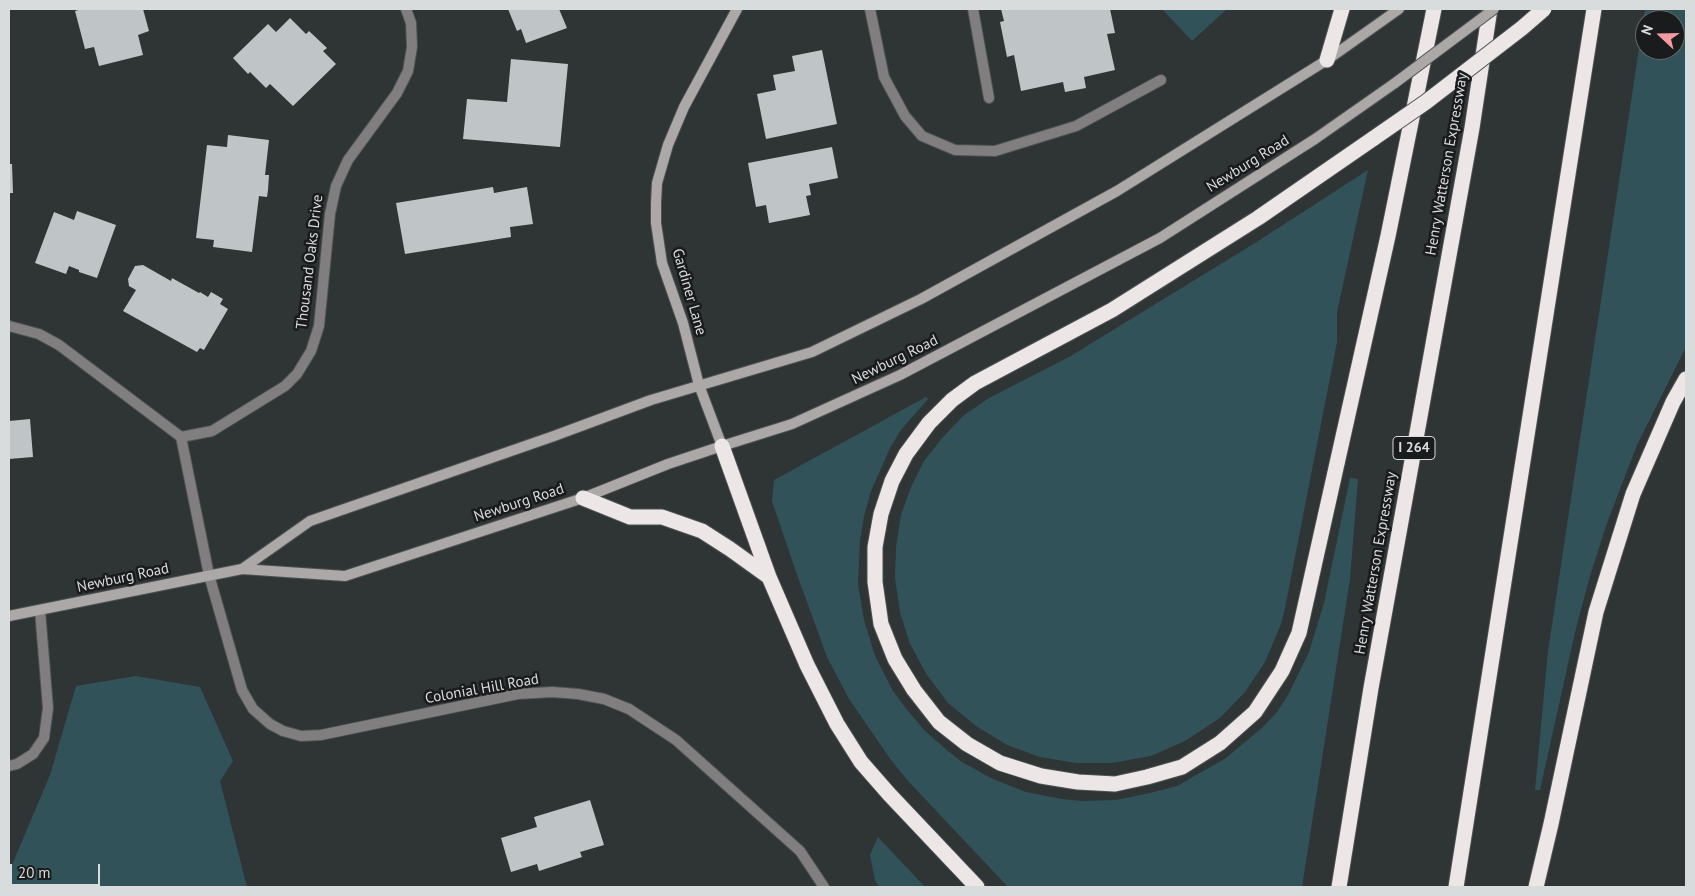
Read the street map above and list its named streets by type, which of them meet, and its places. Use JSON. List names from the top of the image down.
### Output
{
  "streets": {
    "highway": ["Henry Watterson Expressway", "I 264"],
    "main road": ["Newburg Road", "Gardiner Lane"],
    "street": ["Thousand Oaks Drive", "Colonial Hill Road"]
  },
  "crossings": [
    ["Newburg Road", "Henry Watterson Expressway"],
    ["Newburg Road", "Gardiner Lane"],
    ["Newburg Road", "Colonial Hill Road"]
  ],
  "scale_bar": "20 m",
  "north": "left"
}
